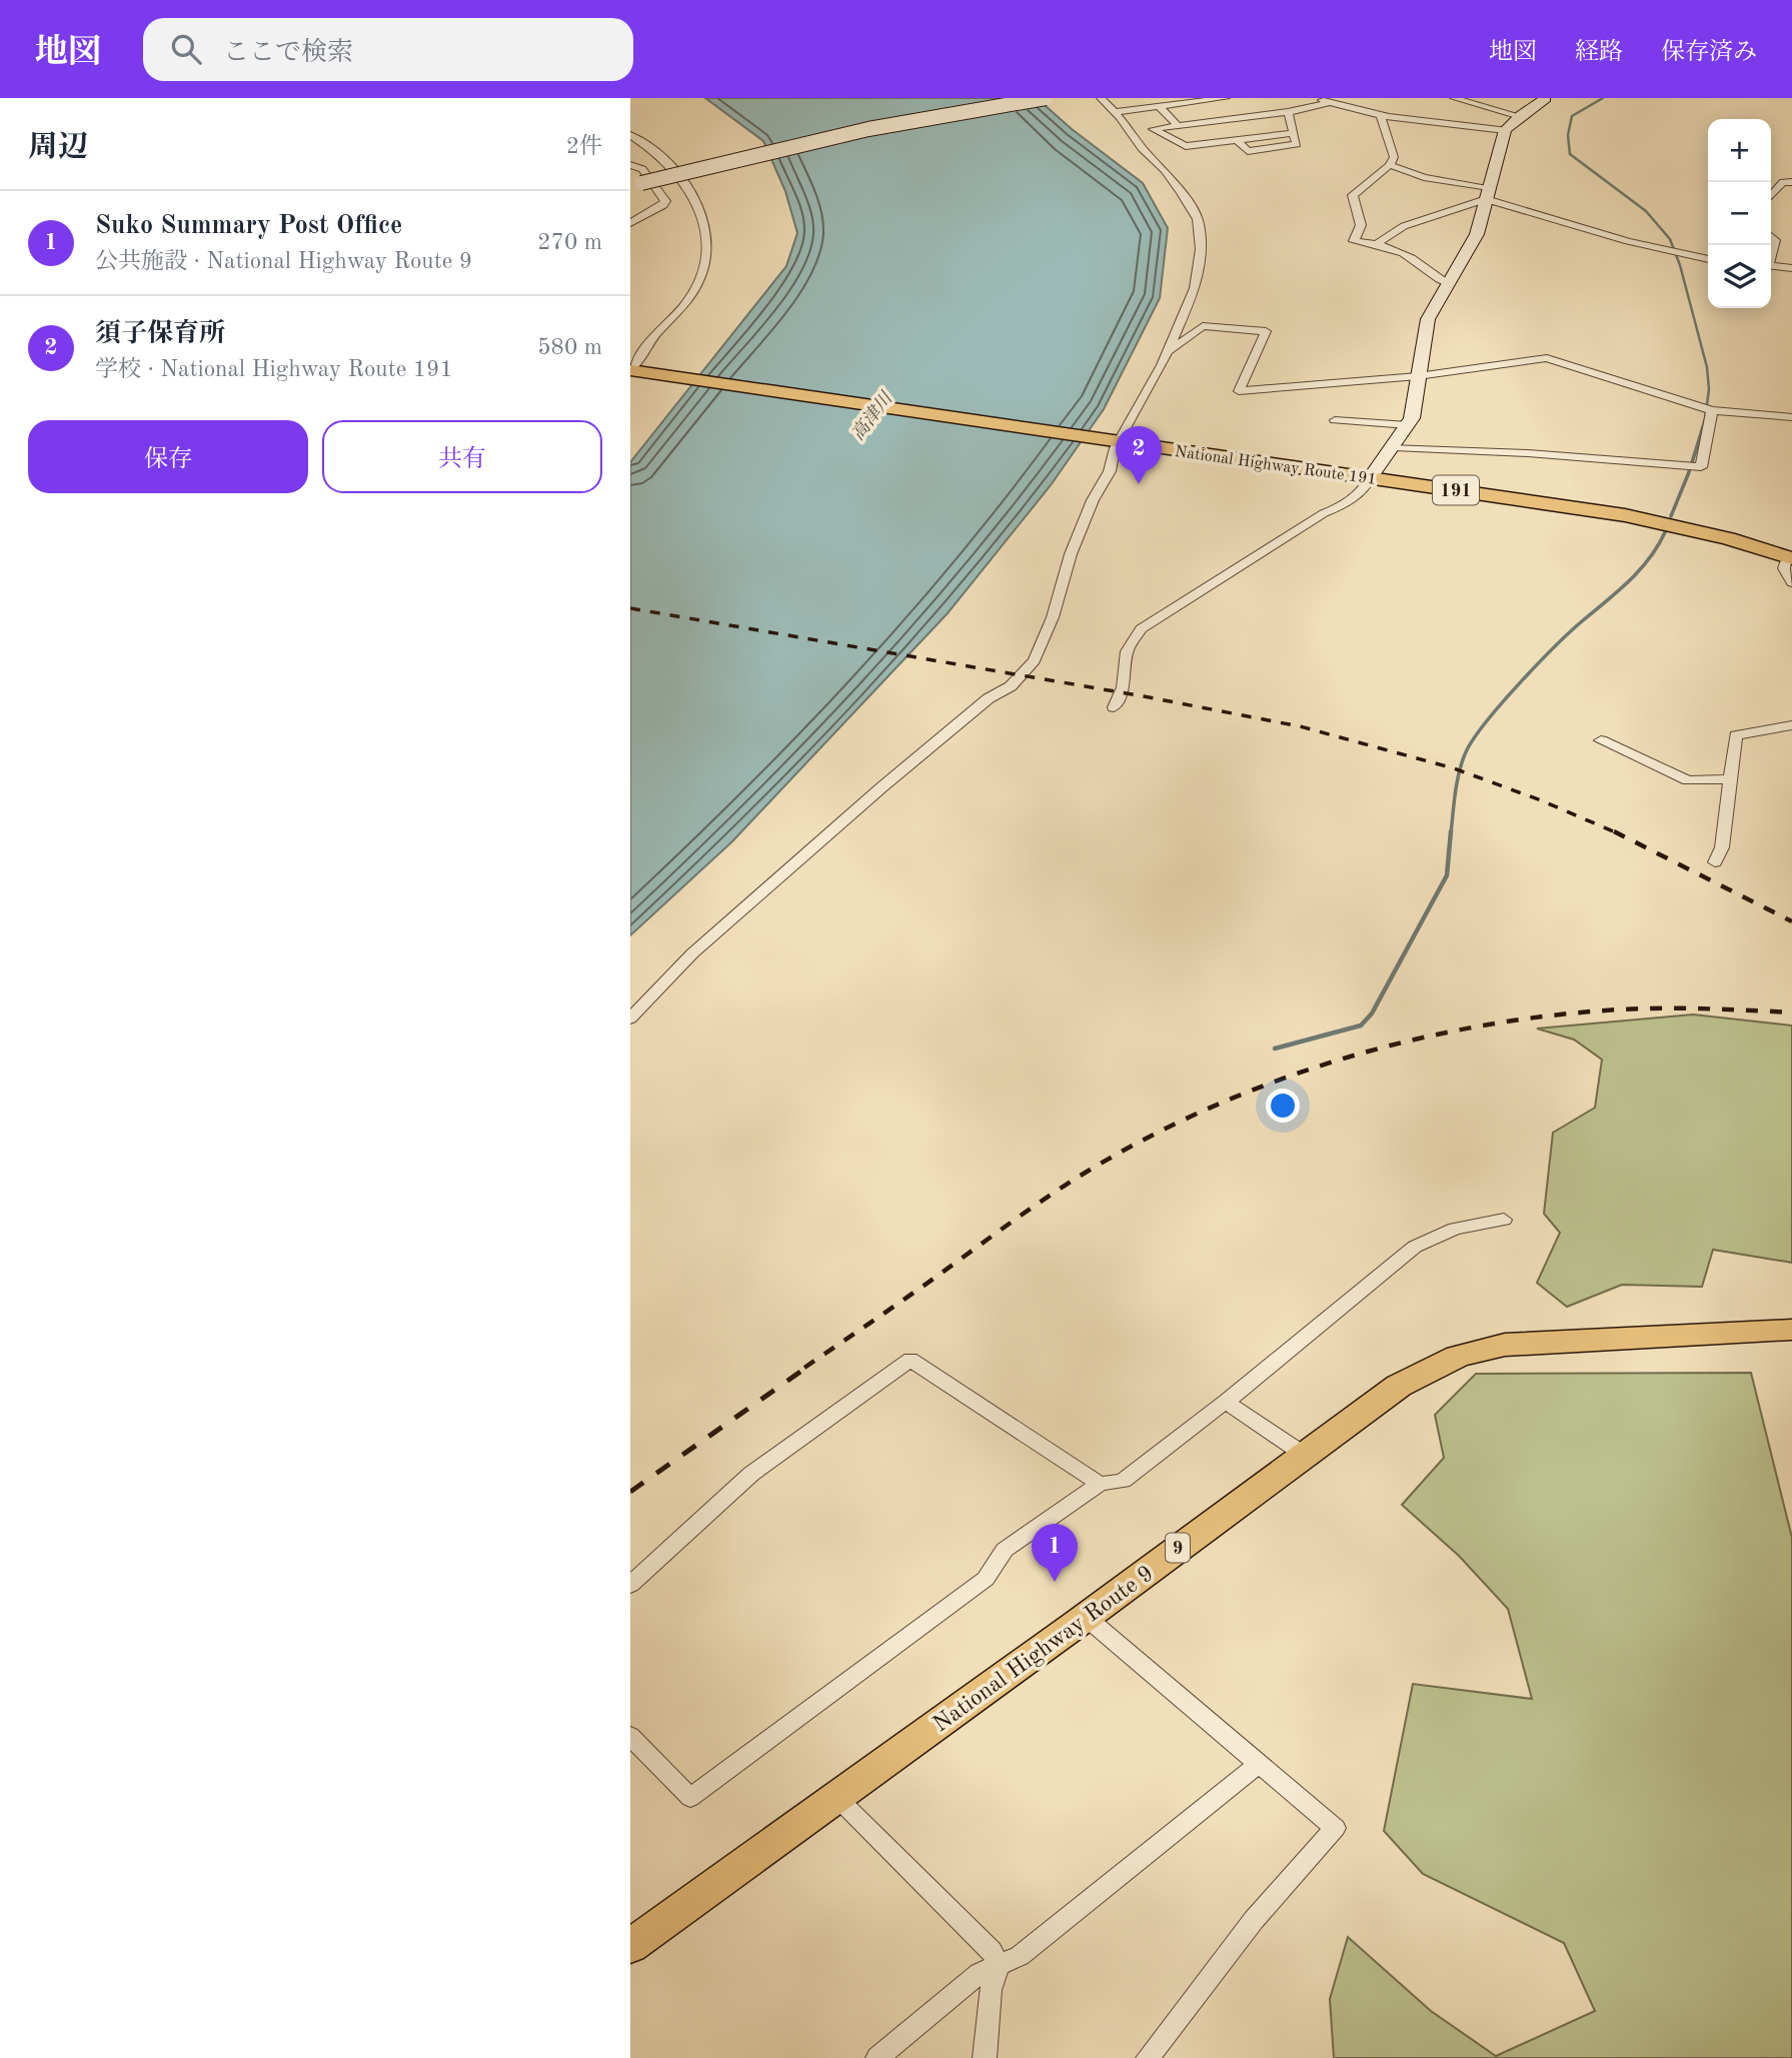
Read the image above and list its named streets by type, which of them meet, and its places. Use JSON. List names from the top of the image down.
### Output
{
  "streets": {
    "highway": [
      "National Highway Route 191",
      "191",
      "9",
      "National Highway Route 9"
    ]
  },
  "water": ["高津川"],
  "page": {
    "header": "地図",
    "search": "ここで検索",
    "nav": ["地図", "経路", "保存済み"],
    "heading": ["周辺", "2件"],
    "map_buttons": ["+", "−"],
    "list": [
      {
        "mark": "1",
        "name": "Suko Summary Post Office",
        "note": "公共施設 · National Highway Route 9",
        "value": "270 m"
      },
      {
        "mark": "2",
        "name": "須子保育所",
        "note": "学校 · National Highway Route 191",
        "value": "580 m"
      }
    ],
    "buttons": ["保存", "共有"],
    "pins": ["2", "1"]
  }
}
